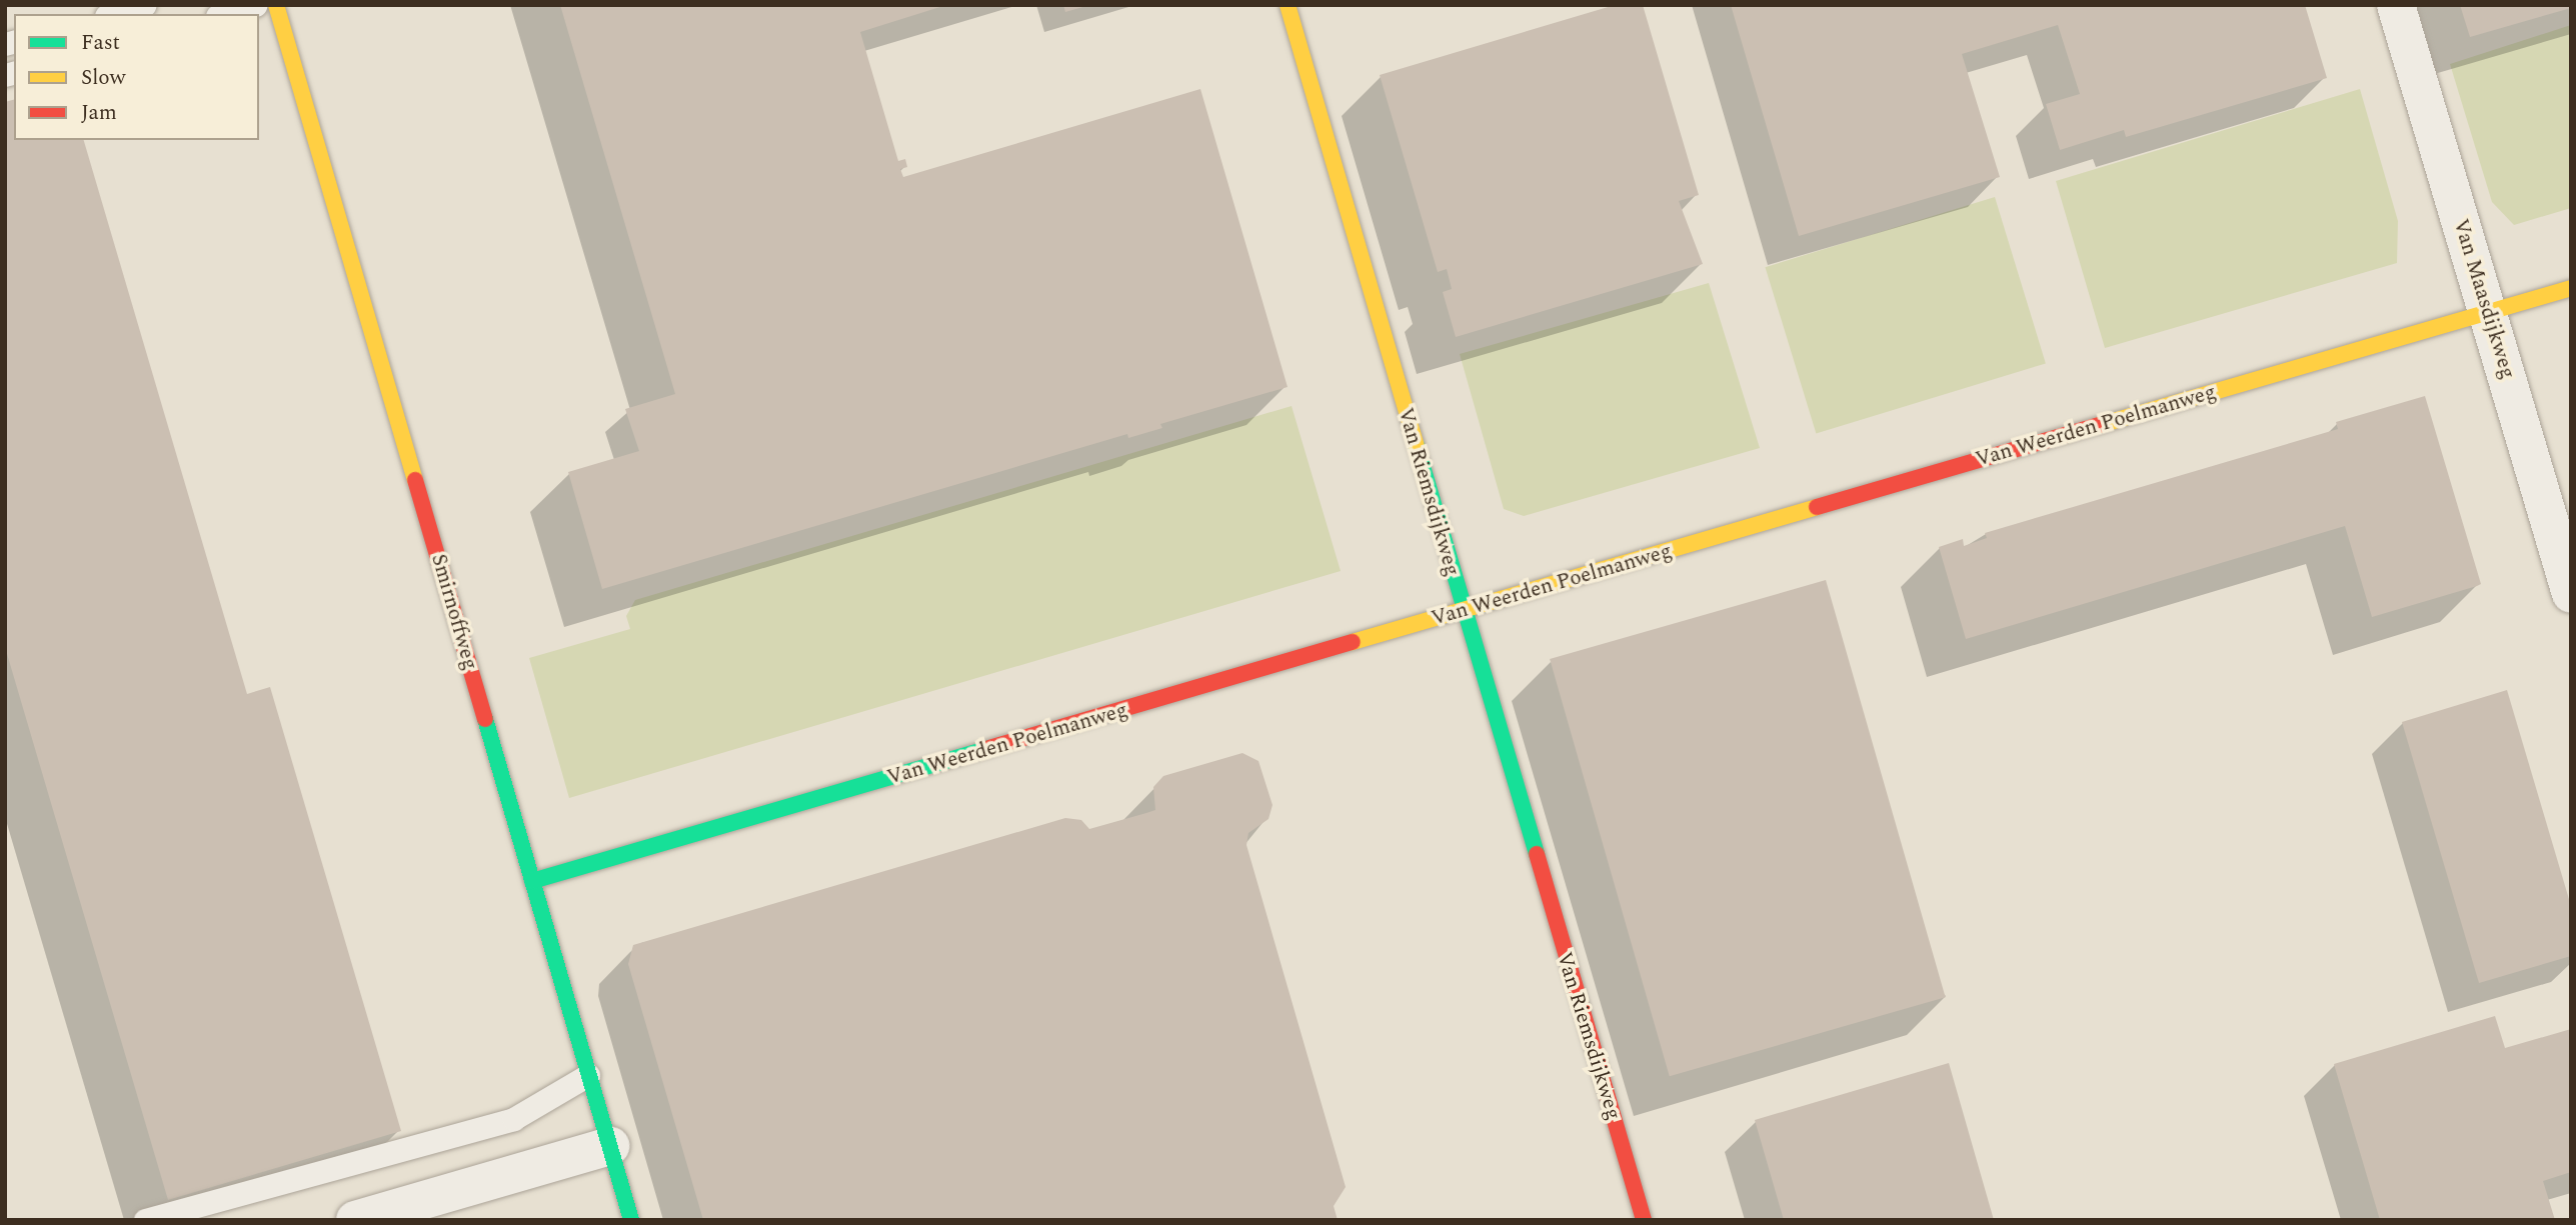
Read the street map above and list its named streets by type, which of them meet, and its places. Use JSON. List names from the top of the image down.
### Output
{
  "streets": {
    "street": [
      "Van Maasdijkweg",
      "Van Weerden Poelmanweg",
      "Van Riemsdijkweg",
      "Smirnoffweg"
    ]
  },
  "crossings": [
    ["Van Maasdijkweg", "Van Weerden Poelmanweg"],
    ["Van Weerden Poelmanweg", "Van Riemsdijkweg"],
    ["Van Weerden Poelmanweg", "Smirnoffweg"]
  ],
  "legend": ["Fast", "Slow", "Jam"]
}
